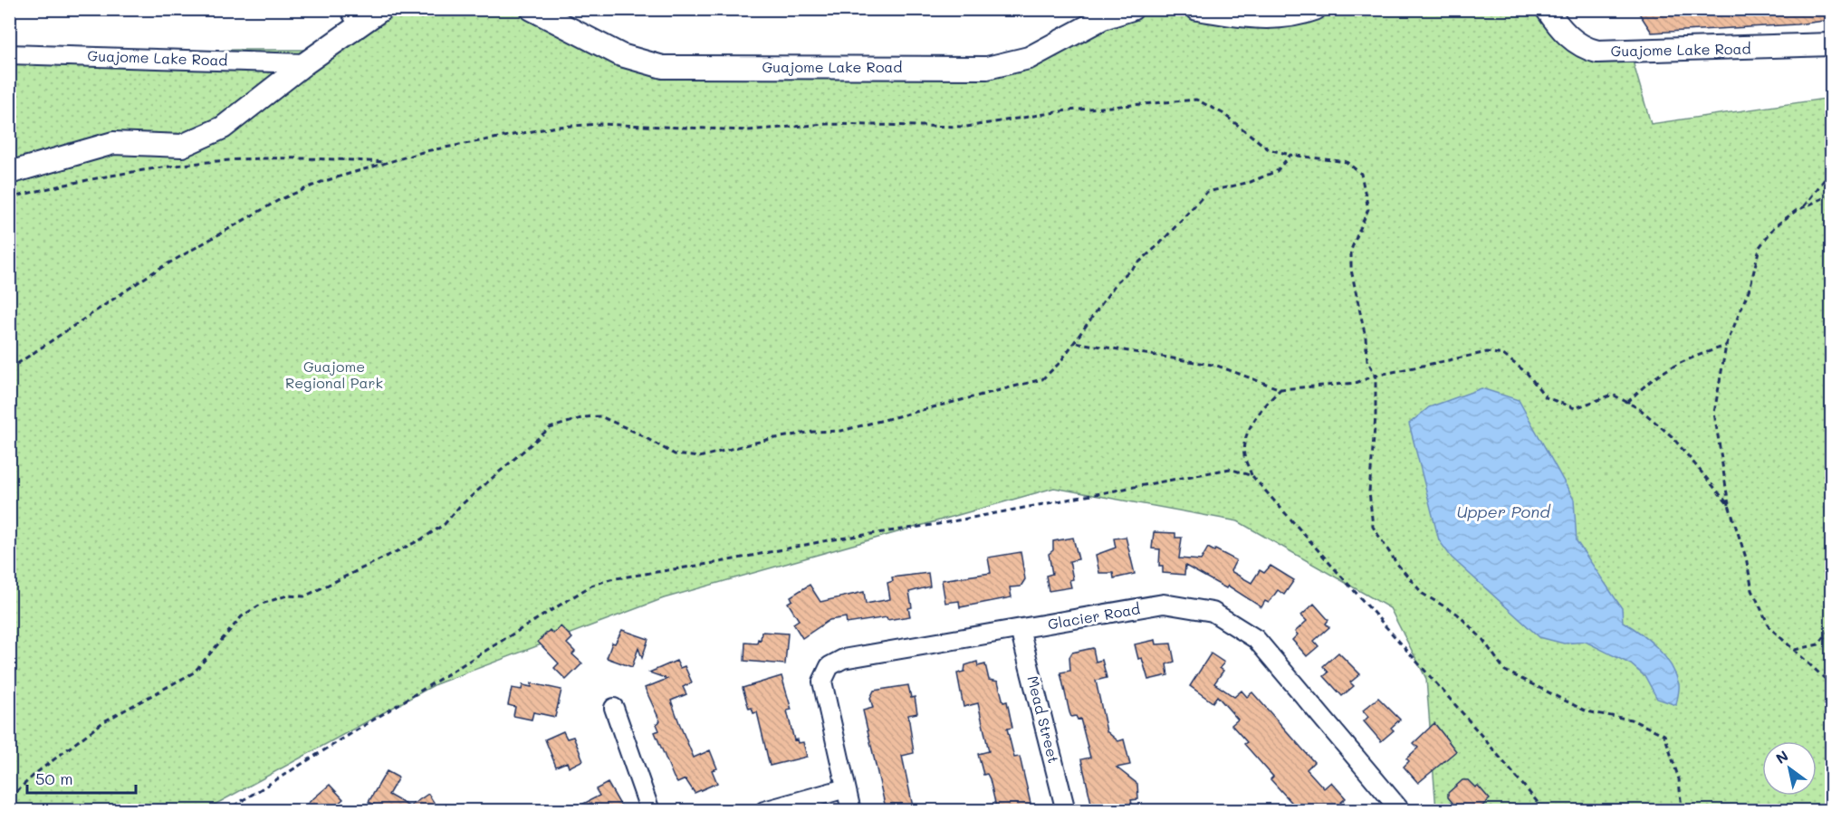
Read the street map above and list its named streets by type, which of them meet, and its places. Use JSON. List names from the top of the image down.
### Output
{
  "streets": {
    "street": ["Guajome Lake Road", "Glacier Road", "Mead Street"]
  },
  "crossings": [
    ["Glacier Road", "Mead Street"]
  ],
  "water": ["Upper Pond"],
  "parks": ["Guajome Regional Park"],
  "scale_bar": "50 m",
  "north": "top left"
}
